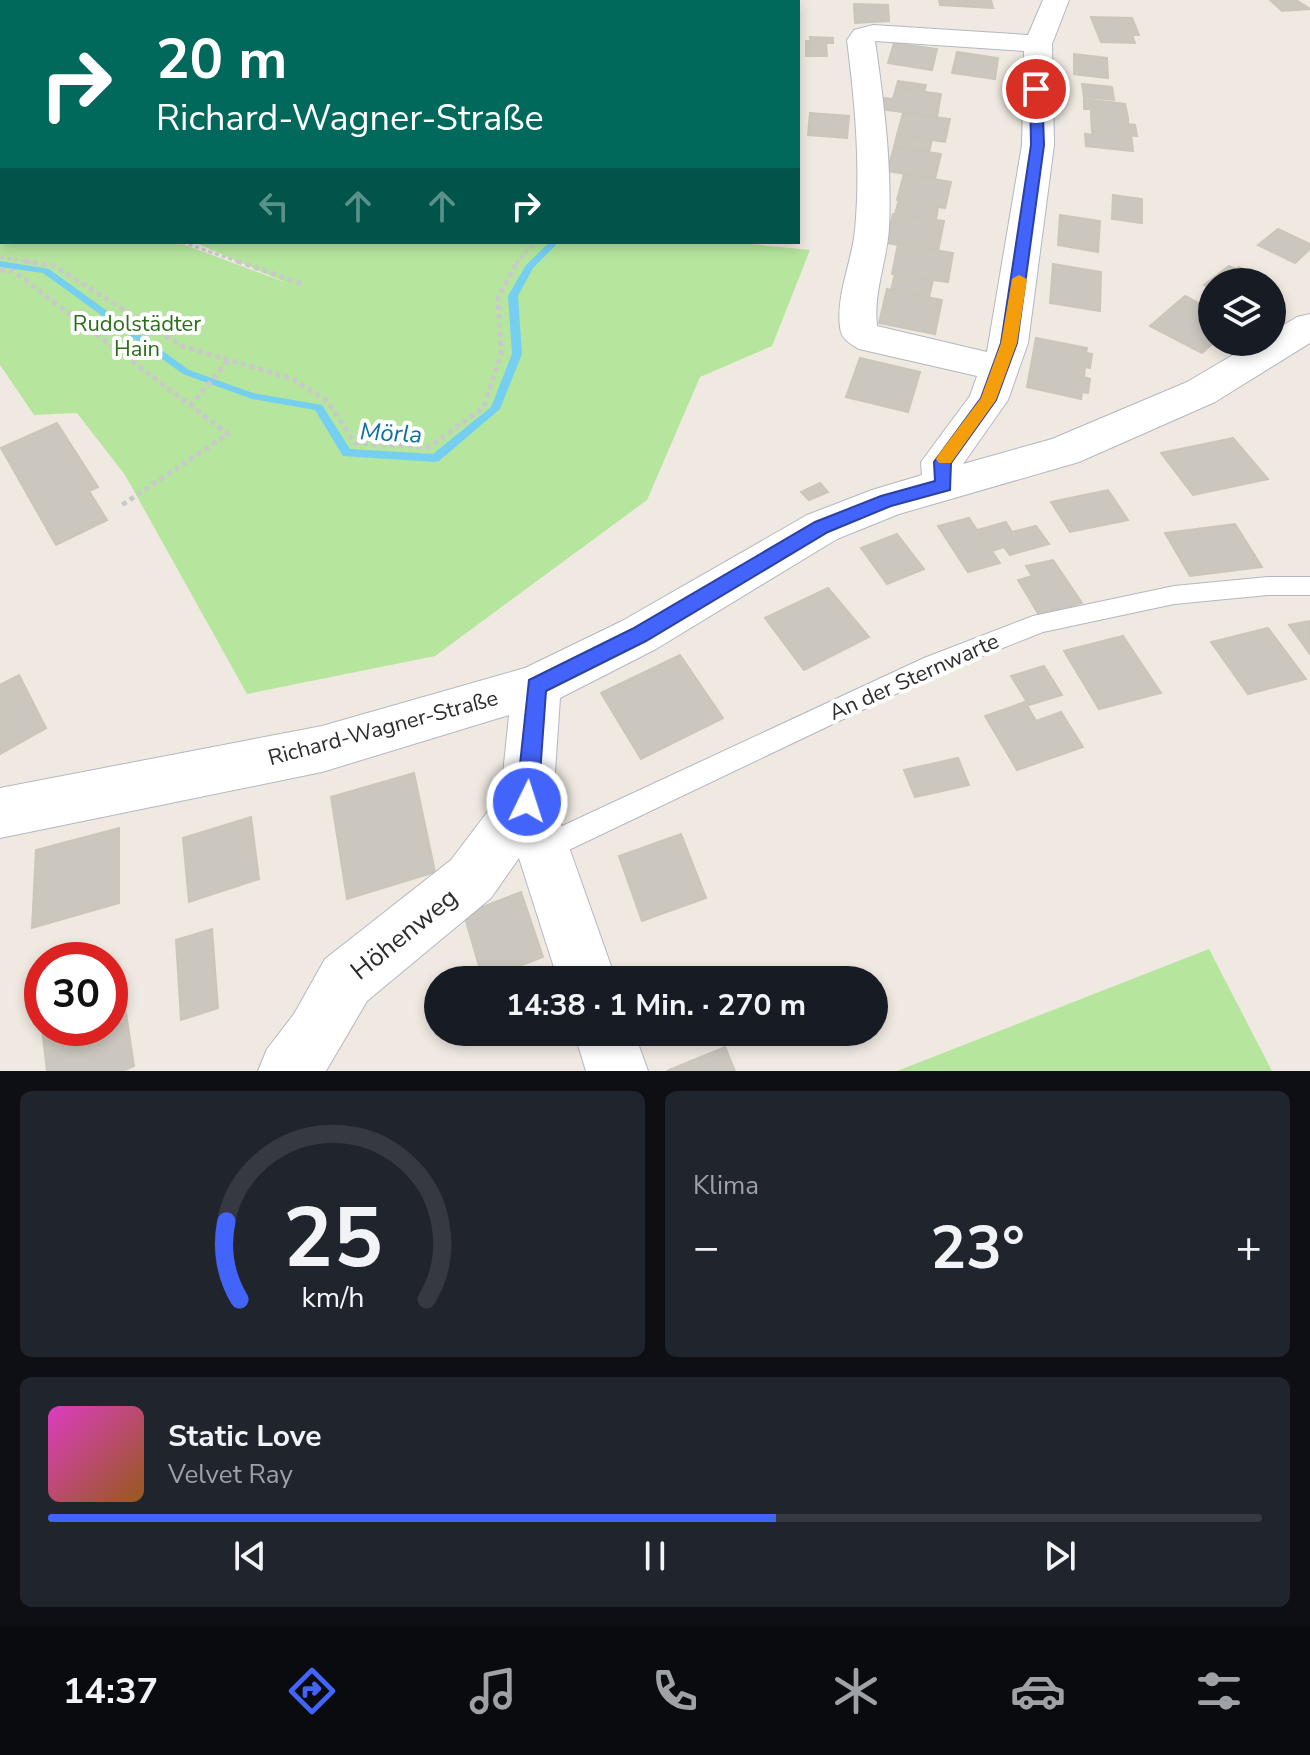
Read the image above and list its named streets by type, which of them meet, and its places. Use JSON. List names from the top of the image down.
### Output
{
  "streets": {
    "street": ["Richard-Wagner-Straße", "Höhenweg"],
    "lane": ["An der Sternwarte"]
  },
  "crossings": [
    ["An der Sternwarte", "Höhenweg"]
  ],
  "water": ["Mörla"],
  "parks": ["Rudolstädter Hain"],
  "page": {
    "turn": ["20 m", "Richard-Wagner-Straße"],
    "limit": "30",
    "trip": "14:38 · 1 Min. · 270 m",
    "tile": "Klima",
    "heat": ["−", "23°", "+"],
    "song": ["Static Love", "Velvet Ray"],
    "tabs": "14:37",
    "gauge": ["25", "km/h"]
  }
}
